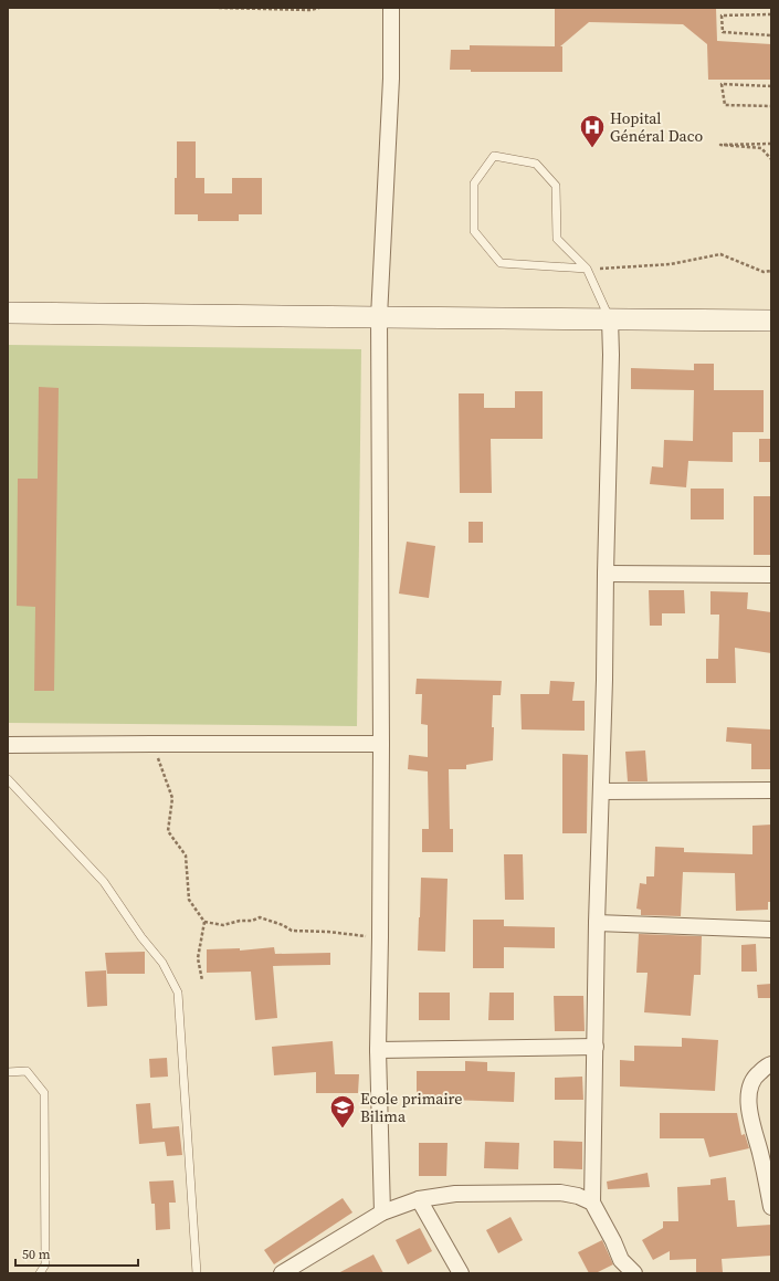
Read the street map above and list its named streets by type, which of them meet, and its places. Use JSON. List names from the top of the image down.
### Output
{
  "places": {
    "hospital": ["Hopital Général Daco"],
    "school or university": ["Ecole primaire Bilima"]
  },
  "scale_bar": "50 m"
}
